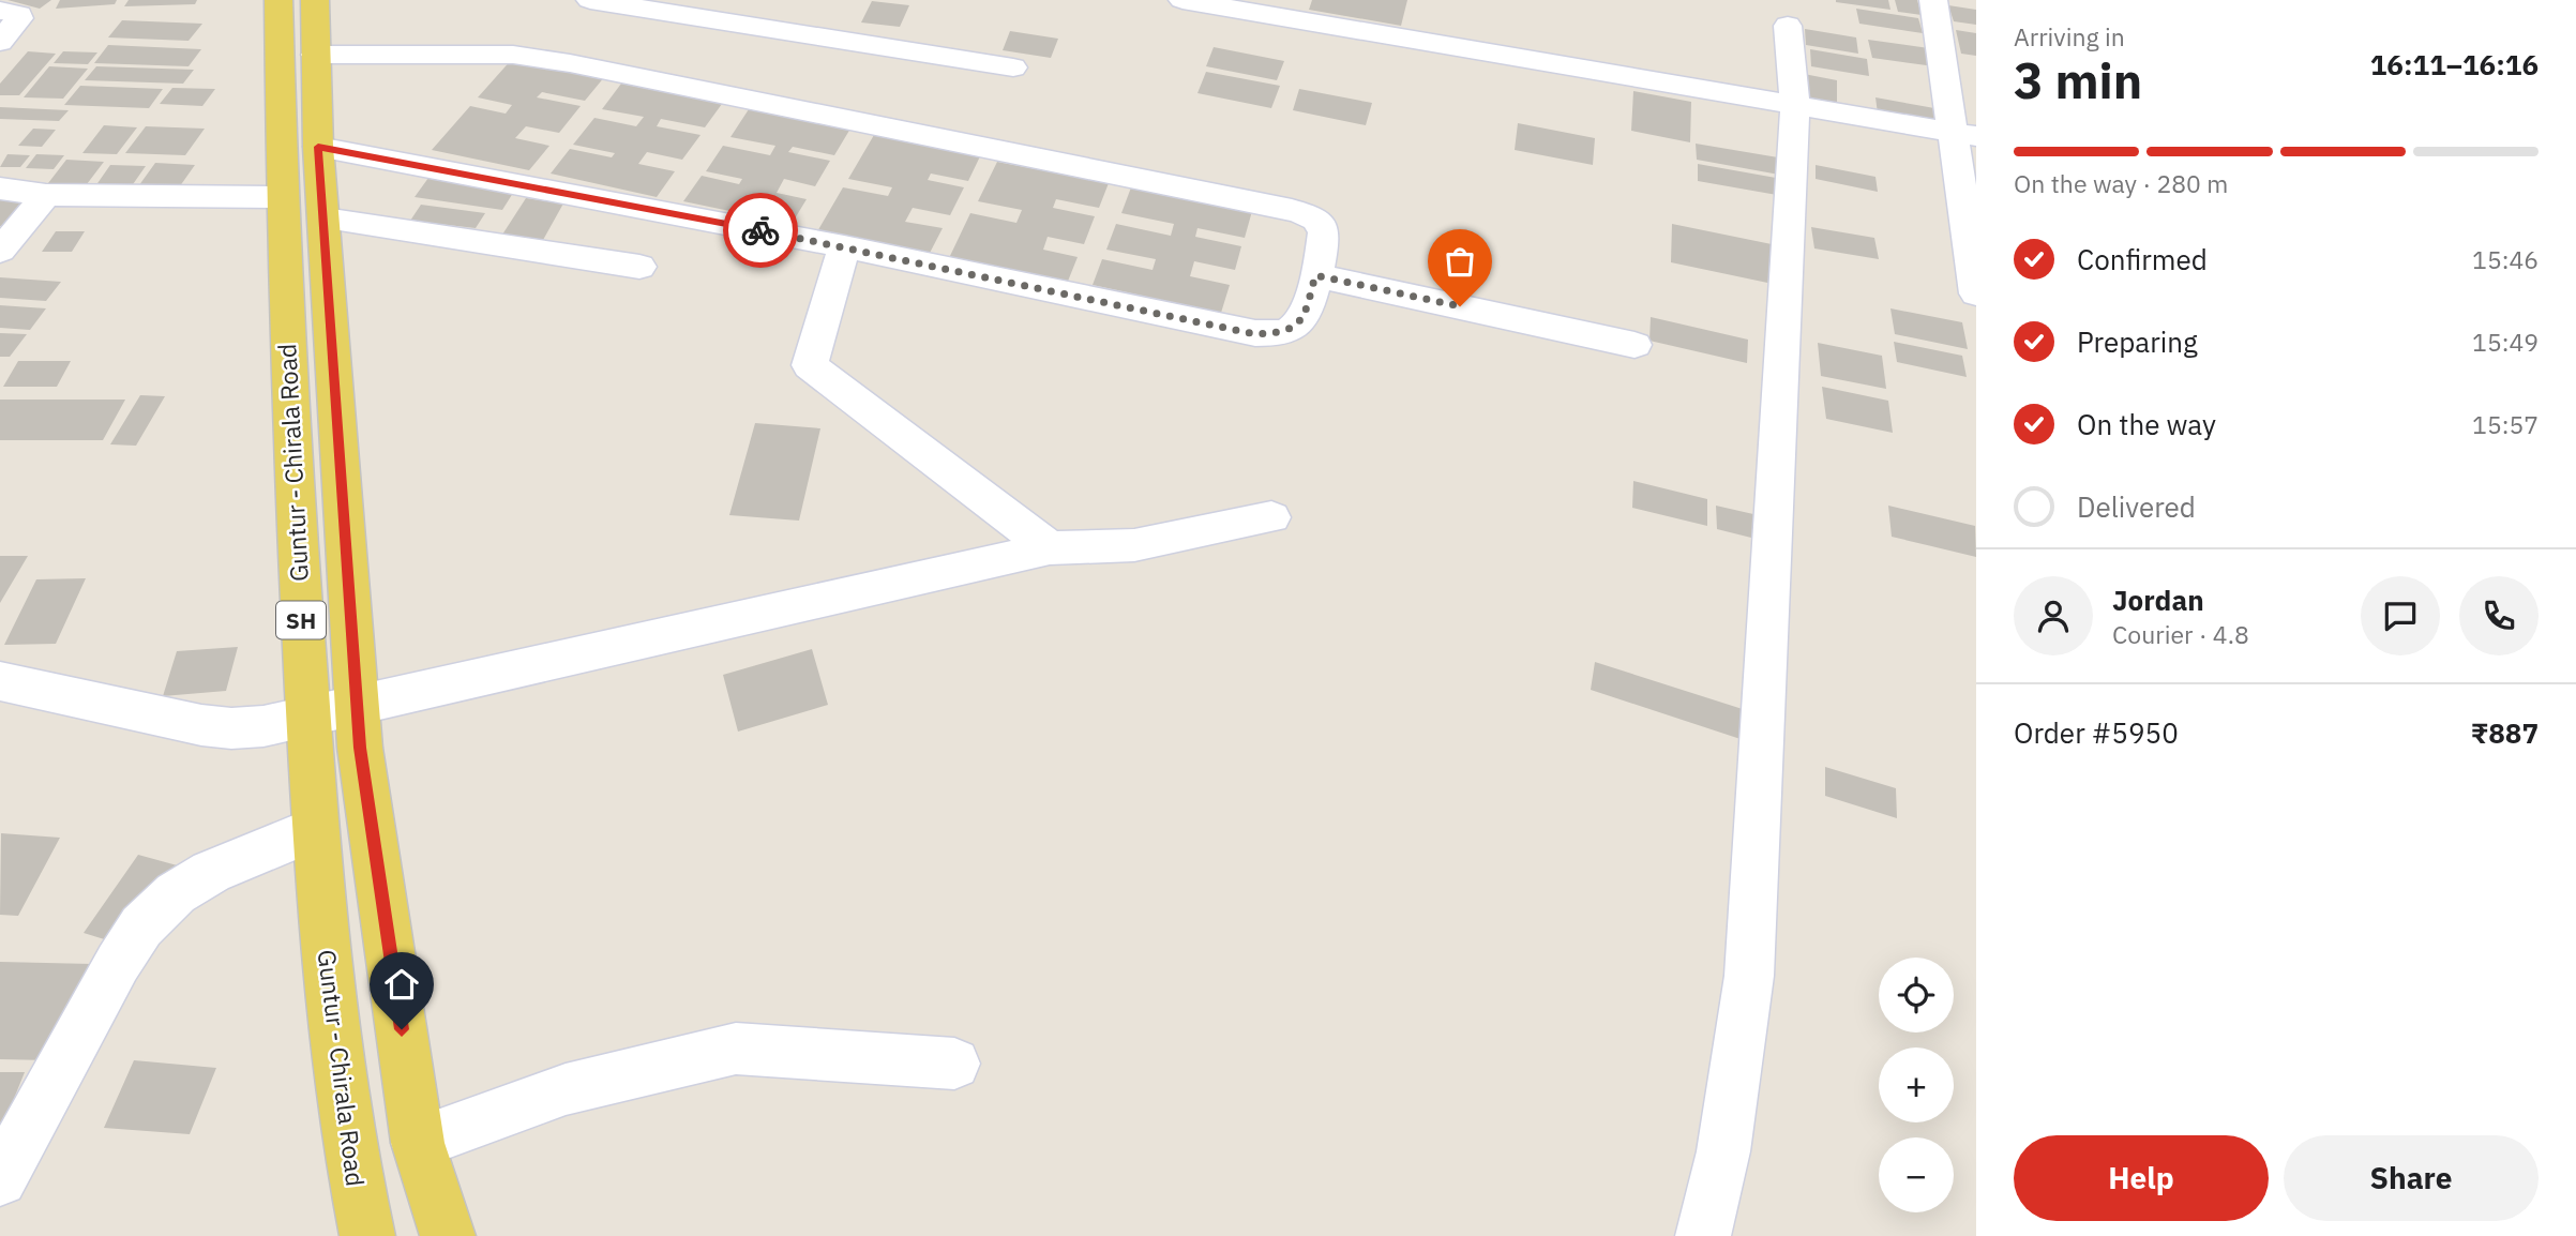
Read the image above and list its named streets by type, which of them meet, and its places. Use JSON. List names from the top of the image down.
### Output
{
  "streets": {
    "main road": ["Guntur - Chirala Road", "SH"]
  },
  "page": {
    "heading": ["3 min", "Arriving in", "16:11–16:16"],
    "panel": [
      "Jordan",
      "Courier · 4.8",
      "Order #5950",
      "₹887"
    ],
    "bar": "On the way · 280 m",
    "list": [
      ["Confirmed", "15:46"],
      ["Preparing", "15:49"],
      ["On the way", "15:57"],
      "Delivered"
    ],
    "map_buttons": ["+", "−"],
    "buttons": ["Help", "Share"]
  }
}
